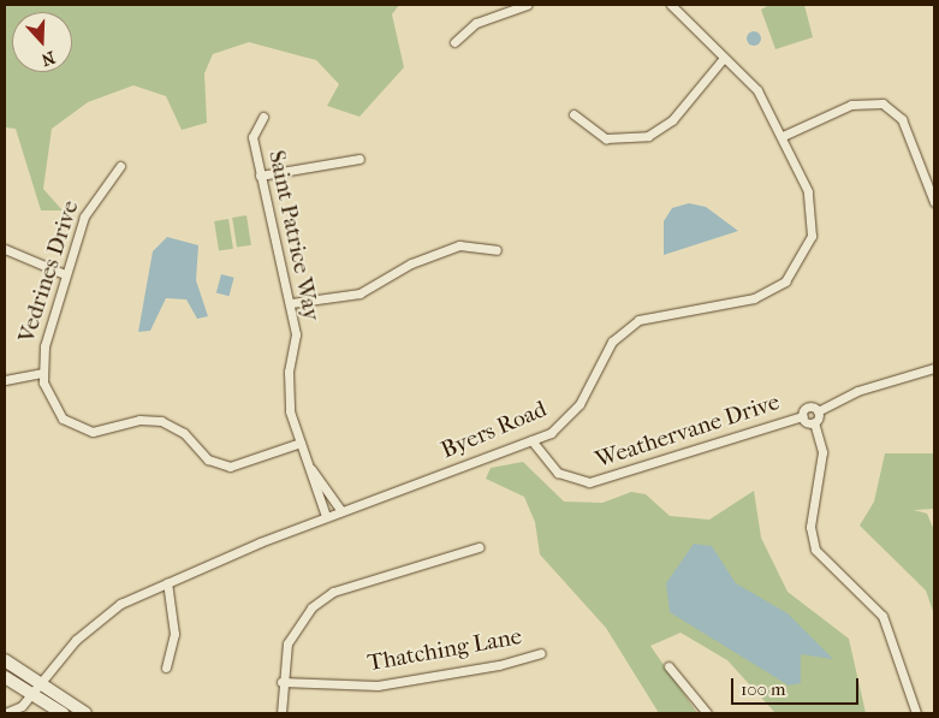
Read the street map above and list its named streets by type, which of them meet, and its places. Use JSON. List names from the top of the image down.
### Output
{
  "streets": {
    "street": [
      "Saint Patrice Way",
      "Vedrines Drive",
      "Byers Road",
      "Weathervane Drive",
      "Thatching Lane"
    ]
  },
  "crossings": [
    ["Saint Patrice Way", "Vedrines Drive"],
    ["Saint Patrice Way", "Byers Road"],
    ["Byers Road", "Weathervane Drive"]
  ],
  "scale_bar": "100 m",
  "north": "bottom"
}
